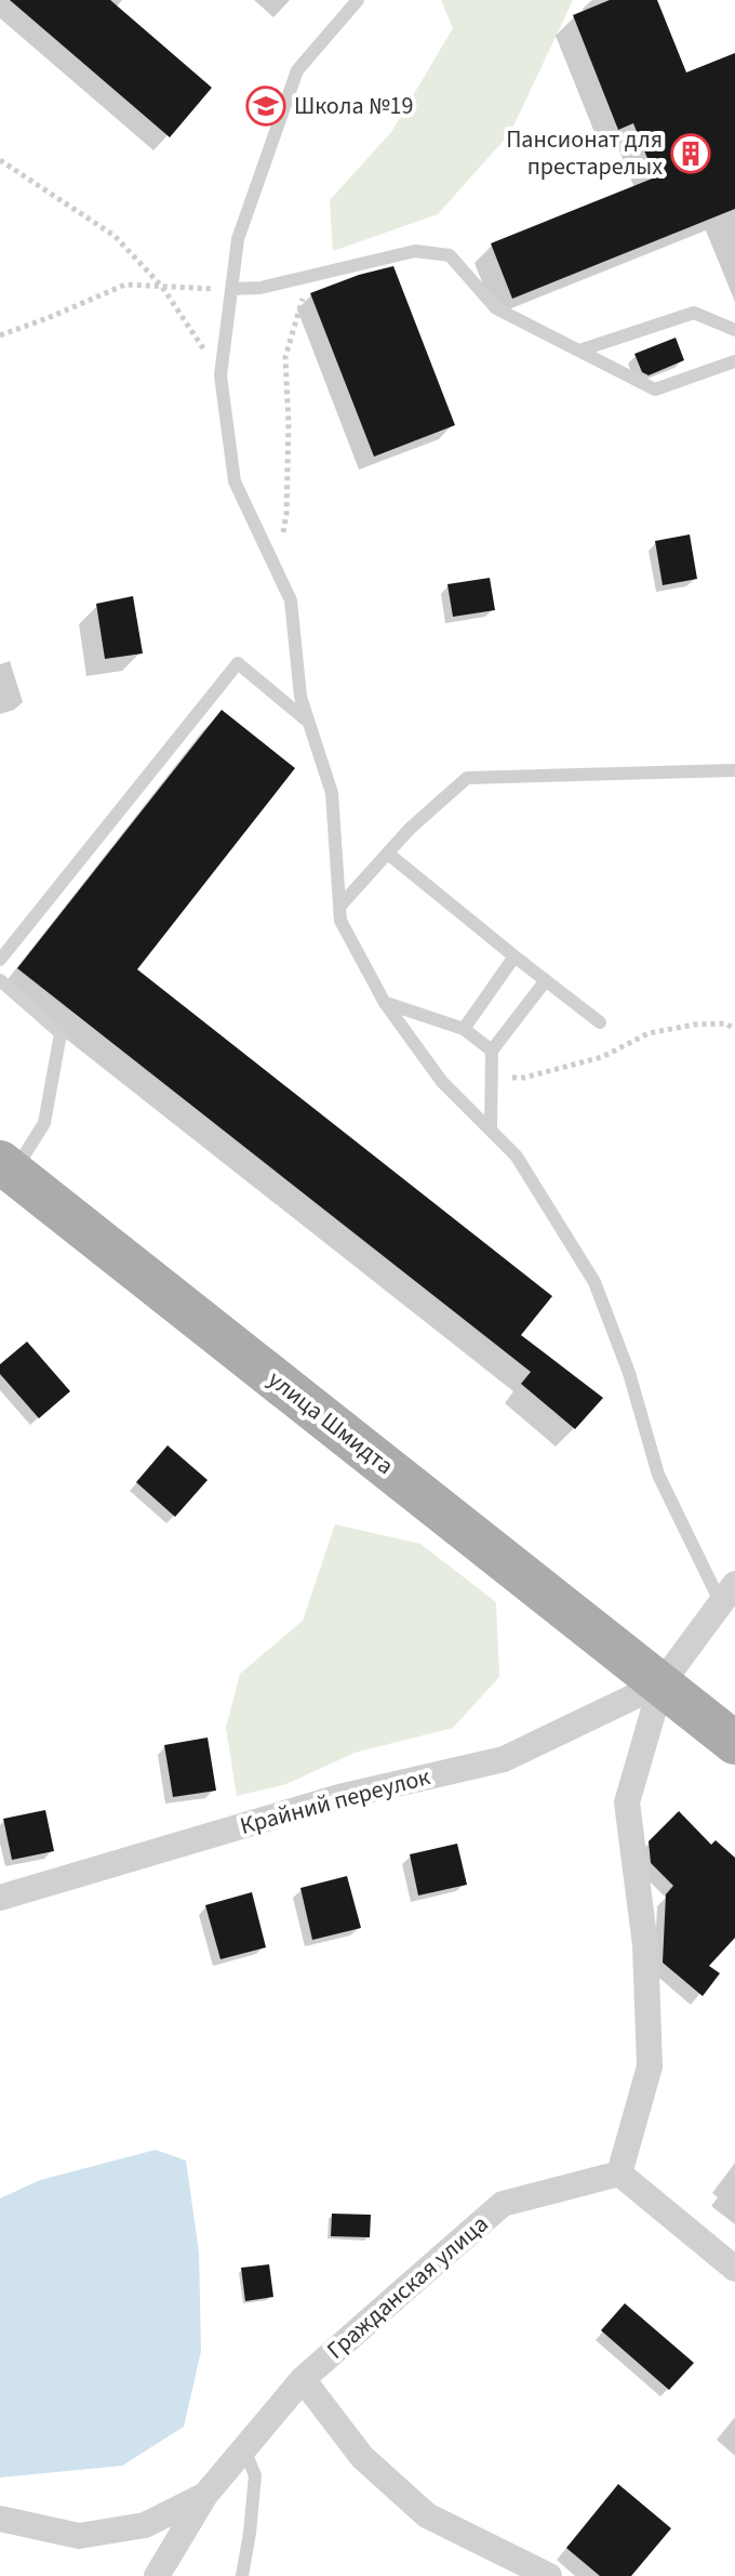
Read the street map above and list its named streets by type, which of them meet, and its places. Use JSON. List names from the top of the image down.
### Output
{
  "streets": {
    "main road": ["улица Шмидта"],
    "street": ["Крайний переулок", "Гражданская улица"]
  },
  "crossings": [
    ["улица Шмидта", "Крайний переулок"]
  ],
  "places": {
    "school or university": ["Школа №19"],
    "building": ["Пансионат для престарелых"]
  }
}
